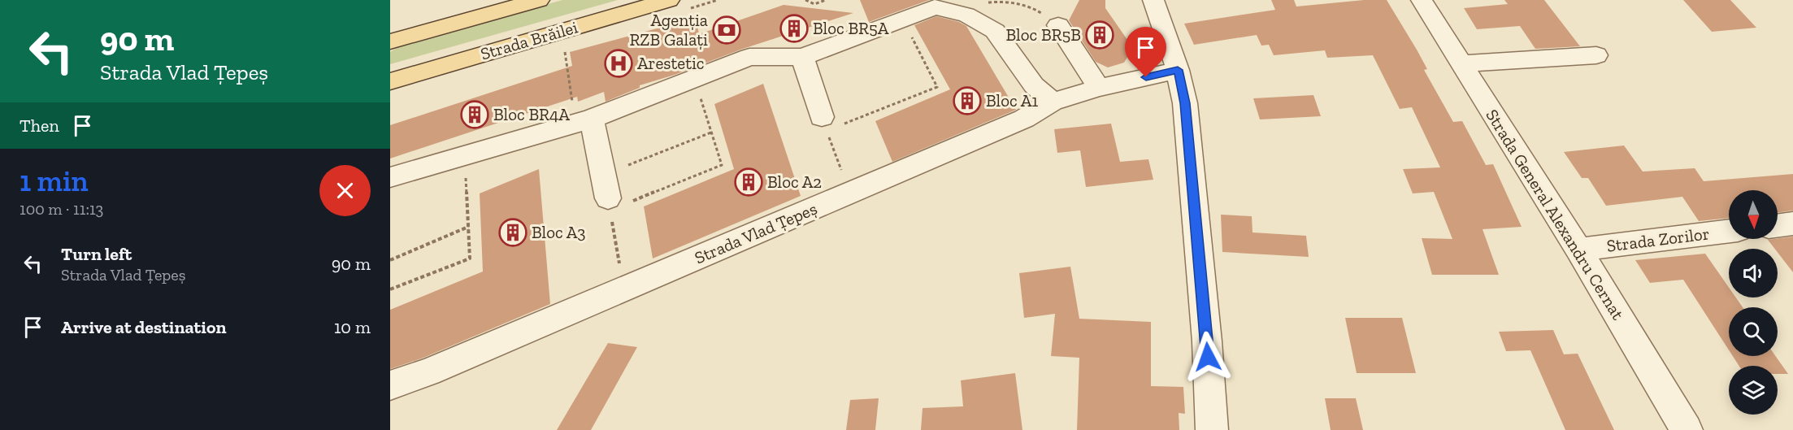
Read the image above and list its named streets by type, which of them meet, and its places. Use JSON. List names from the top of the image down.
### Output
{
  "streets": {
    "main road": ["Strada Brăilei"],
    "street": ["Strada General Alexandru Cernat", "Strada Vlad Țepeș", "Strada Zorilor"]
  },
  "crossings": [
    ["Strada General Alexandru Cernat", "Strada Zorilor"]
  ],
  "places": {
    "building": [
      "Bloc BR5A",
      "Bloc BR5B",
      "Bloc A1",
      "Bloc BR4A",
      "Bloc A2",
      "Bloc A3"
    ],
    "bank": ["Agenția RZB Galați"],
    "hospital": ["Arestetic"]
  },
  "north": "bottom",
  "page": {
    "turn": ["90 m", "Strada Vlad Țepeș"],
    "then": "Then",
    "heading": ["1 min", "100 m · 11:13"],
    "list": [
      {
        "name": "Turn left",
        "note": "Strada Vlad Țepeș",
        "value": "90 m"
      },
      {
        "name": "Arrive at destination",
        "value": "10 m"
      }
    ]
  }
}
